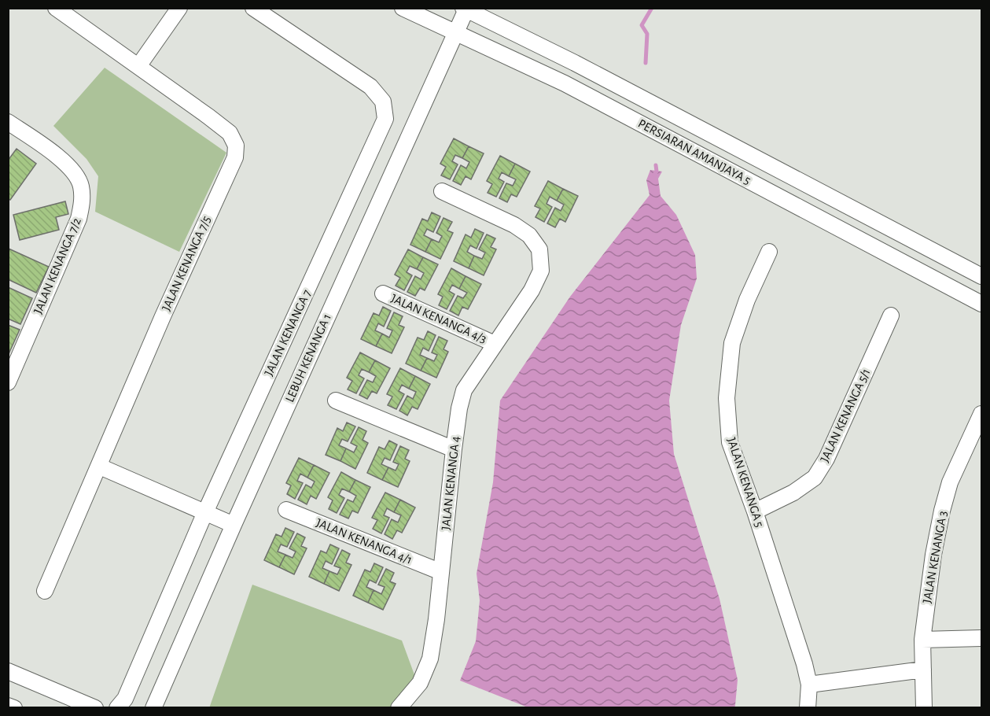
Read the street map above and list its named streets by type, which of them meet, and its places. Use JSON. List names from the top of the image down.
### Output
{
  "streets": {
    "street": [
      "PERSIARAN AMANJAYA 5",
      "JALAN KENANGA 7/5",
      "JALAN KENANGA 7/2",
      "JALAN KENANGA 4/3",
      "JALAN KENANGA 7",
      "LEBUH KENANGA 1",
      "JALAN KENANGA 5/1",
      "JALAN KENANGA 5",
      "JALAN KENANGA 4",
      "JALAN KENANGA 4/1",
      "JALAN KENANGA 3"
    ]
  },
  "crossings": [
    ["PERSIARAN AMANJAYA 5", "LEBUH KENANGA 1"],
    ["JALAN KENANGA 4/3", "JALAN KENANGA 4"],
    ["JALAN KENANGA 5/1", "JALAN KENANGA 5"],
    ["JALAN KENANGA 4", "JALAN KENANGA 4/1"]
  ]
}
